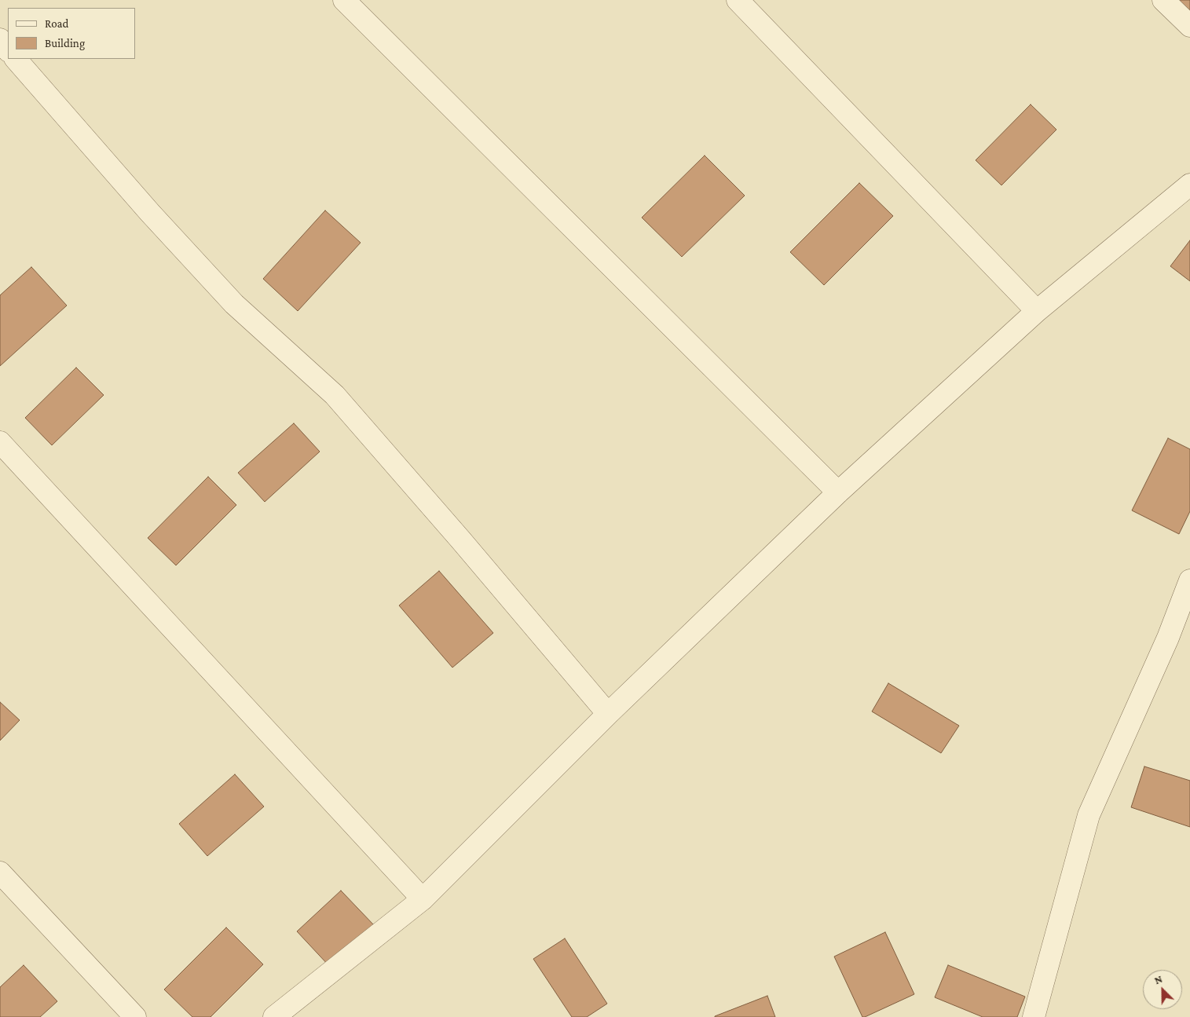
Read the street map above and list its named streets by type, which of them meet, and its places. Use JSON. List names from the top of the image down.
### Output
{
  "legend": ["Road", "Building"],
  "north": "top left"
}
